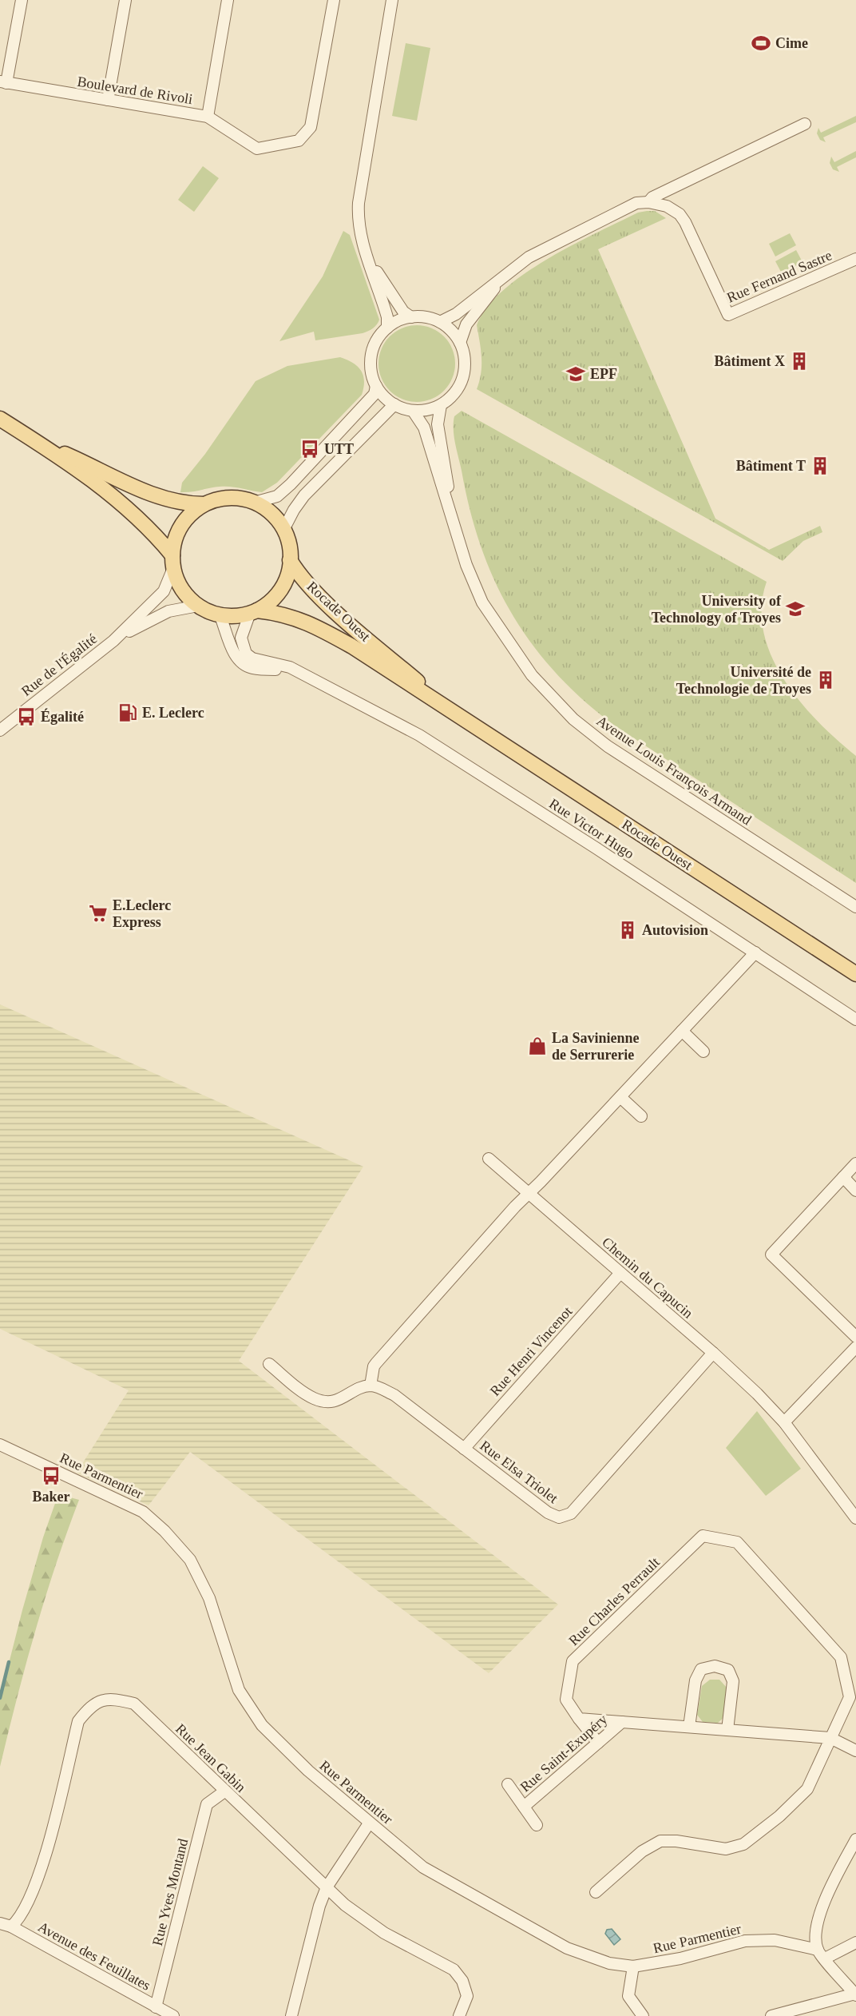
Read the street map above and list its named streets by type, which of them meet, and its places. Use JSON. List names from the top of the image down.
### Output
{
  "streets": {
    "main road": ["Rocade Ouest"],
    "street": [
      "Boulevard de Rivoli",
      "Rue Fernand Sastre",
      "Rue de l'Égalité",
      "Avenue Louis François Armand",
      "Rue Victor Hugo",
      "Chemin du Capucin",
      "Rue Henri Vincenot",
      "Rue Elsa Triolet",
      "Rue Parmentier",
      "Rue Charles Perrault",
      "Rue Saint-Exupéry",
      "Rue Jean Gabin",
      "Rue Yves Montand",
      "Avenue des Feuillates"
    ]
  },
  "crossings": [
    ["Rocade Ouest", "Rue Victor Hugo"],
    ["Chemin du Capucin", "Rue Henri Vincenot"],
    ["Chemin du Capucin", "Rue Elsa Triolet"],
    ["Rue Henri Vincenot", "Rue Elsa Triolet"],
    ["Rue Jean Gabin", "Rue Yves Montand"],
    ["Rue Jean Gabin", "Avenue des Feuillates"],
    ["Rue Yves Montand", "Avenue des Feuillates"]
  ],
  "places": {
    "sports": ["Cime"],
    "building": [
      "Bâtiment X",
      "Bâtiment T",
      "Université de Technologie de Troyes",
      "Autovision"
    ],
    "school or university": ["EPF", "University of Technology of Troyes"],
    "bus stop": ["UTT", "Égalité", "Baker"],
    "fuel station": ["E. Leclerc"],
    "supermarket": ["E.Leclerc Express"],
    "shop": ["La Savinienne de Serrurerie"]
  }
}
